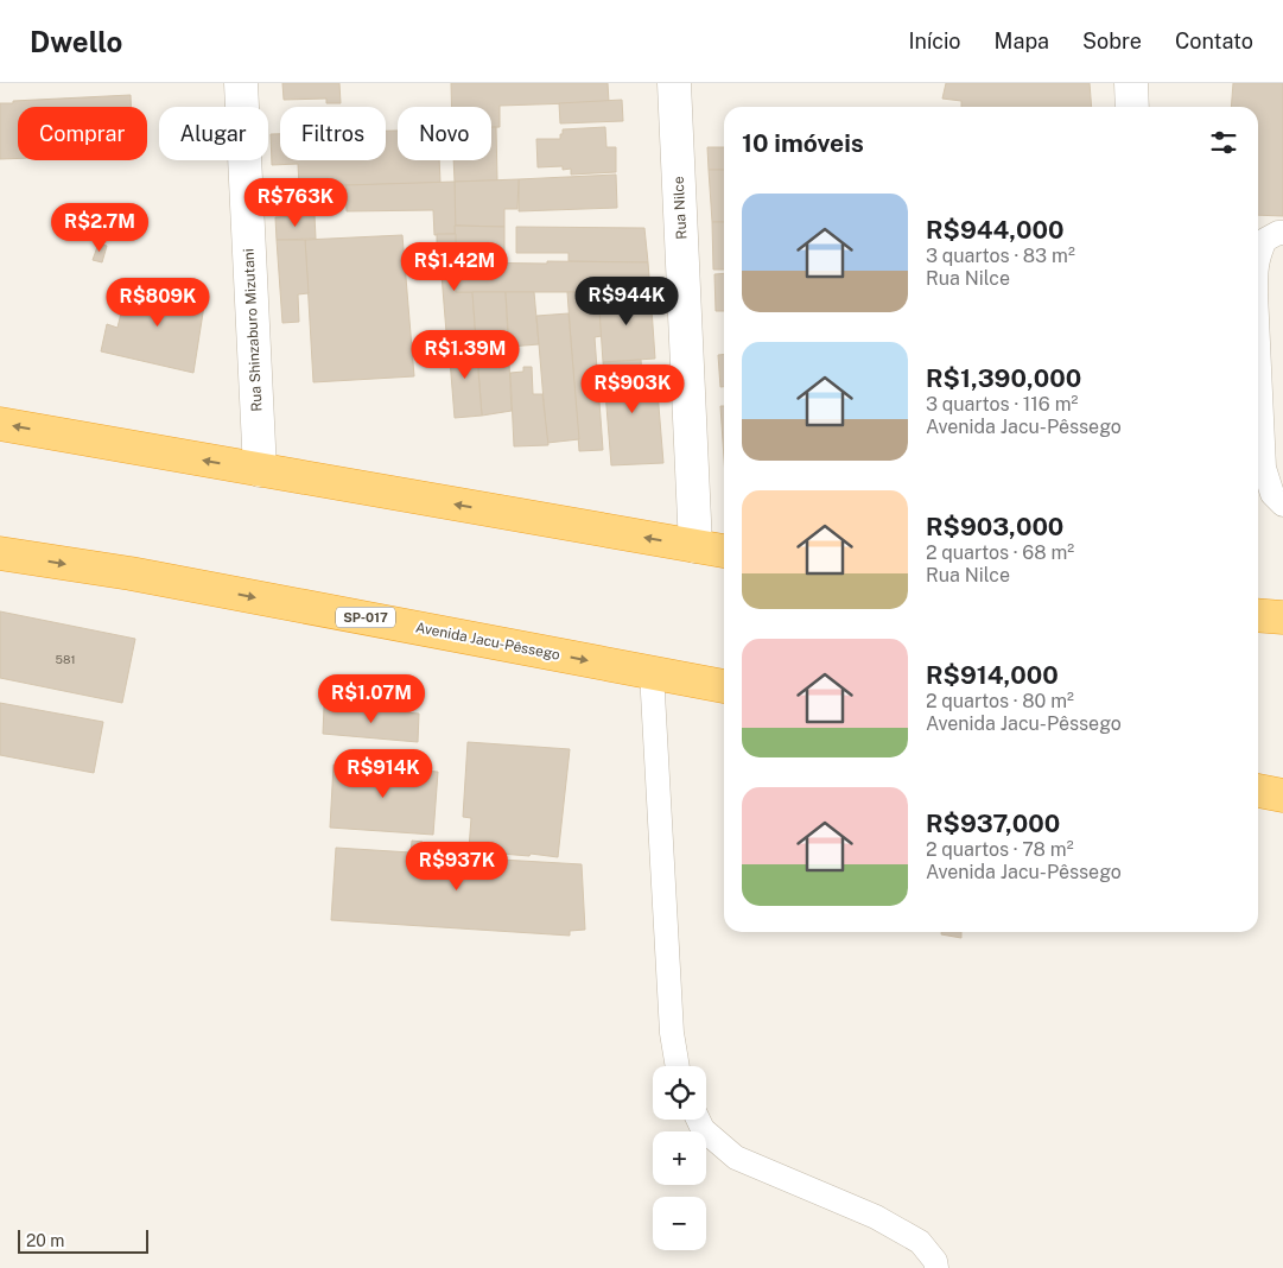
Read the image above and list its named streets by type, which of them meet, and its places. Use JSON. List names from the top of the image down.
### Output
{
  "streets": {
    "highway": ["SP-017", "Avenida Jacu-Pêssego"],
    "street": ["Rua Nilce", "Rua Shinzaburo Mizutani"]
  },
  "house_numbers": ["581"],
  "scale_bar": "20 m",
  "page": {
    "header": "Dwello",
    "nav": [
      "Início",
      "Mapa",
      "Sobre",
      "Contato"
    ],
    "chip": [
      "Comprar",
      "Alugar",
      "Filtros",
      "Novo"
    ],
    "heading": "10 imóveis",
    "price": [
      "R$763K",
      "R$2.7M",
      "R$1.42M",
      "R$944K",
      "R$809K",
      "R$1.39M",
      "R$903K",
      "R$1.07M",
      "R$914K",
      "R$937K"
    ],
    "list": [
      {
        "name": "R$944,000",
        "note": "3 quartos · 83 m² · Rua Nilce"
      },
      {
        "name": "R$1,390,000",
        "note": "3 quartos · 116 m² · Avenida Jacu-Pêssego"
      },
      {
        "name": "R$903,000",
        "note": "2 quartos · 68 m² · Rua Nilce"
      },
      {
        "name": "R$914,000",
        "note": "2 quartos · 80 m² · Avenida Jacu-Pêssego"
      },
      {
        "name": "R$937,000",
        "note": "2 quartos · 78 m² · Avenida Jacu-Pêssego"
      }
    ],
    "map_buttons": ["+", "−"],
    "scale": "20 m"
  }
}
